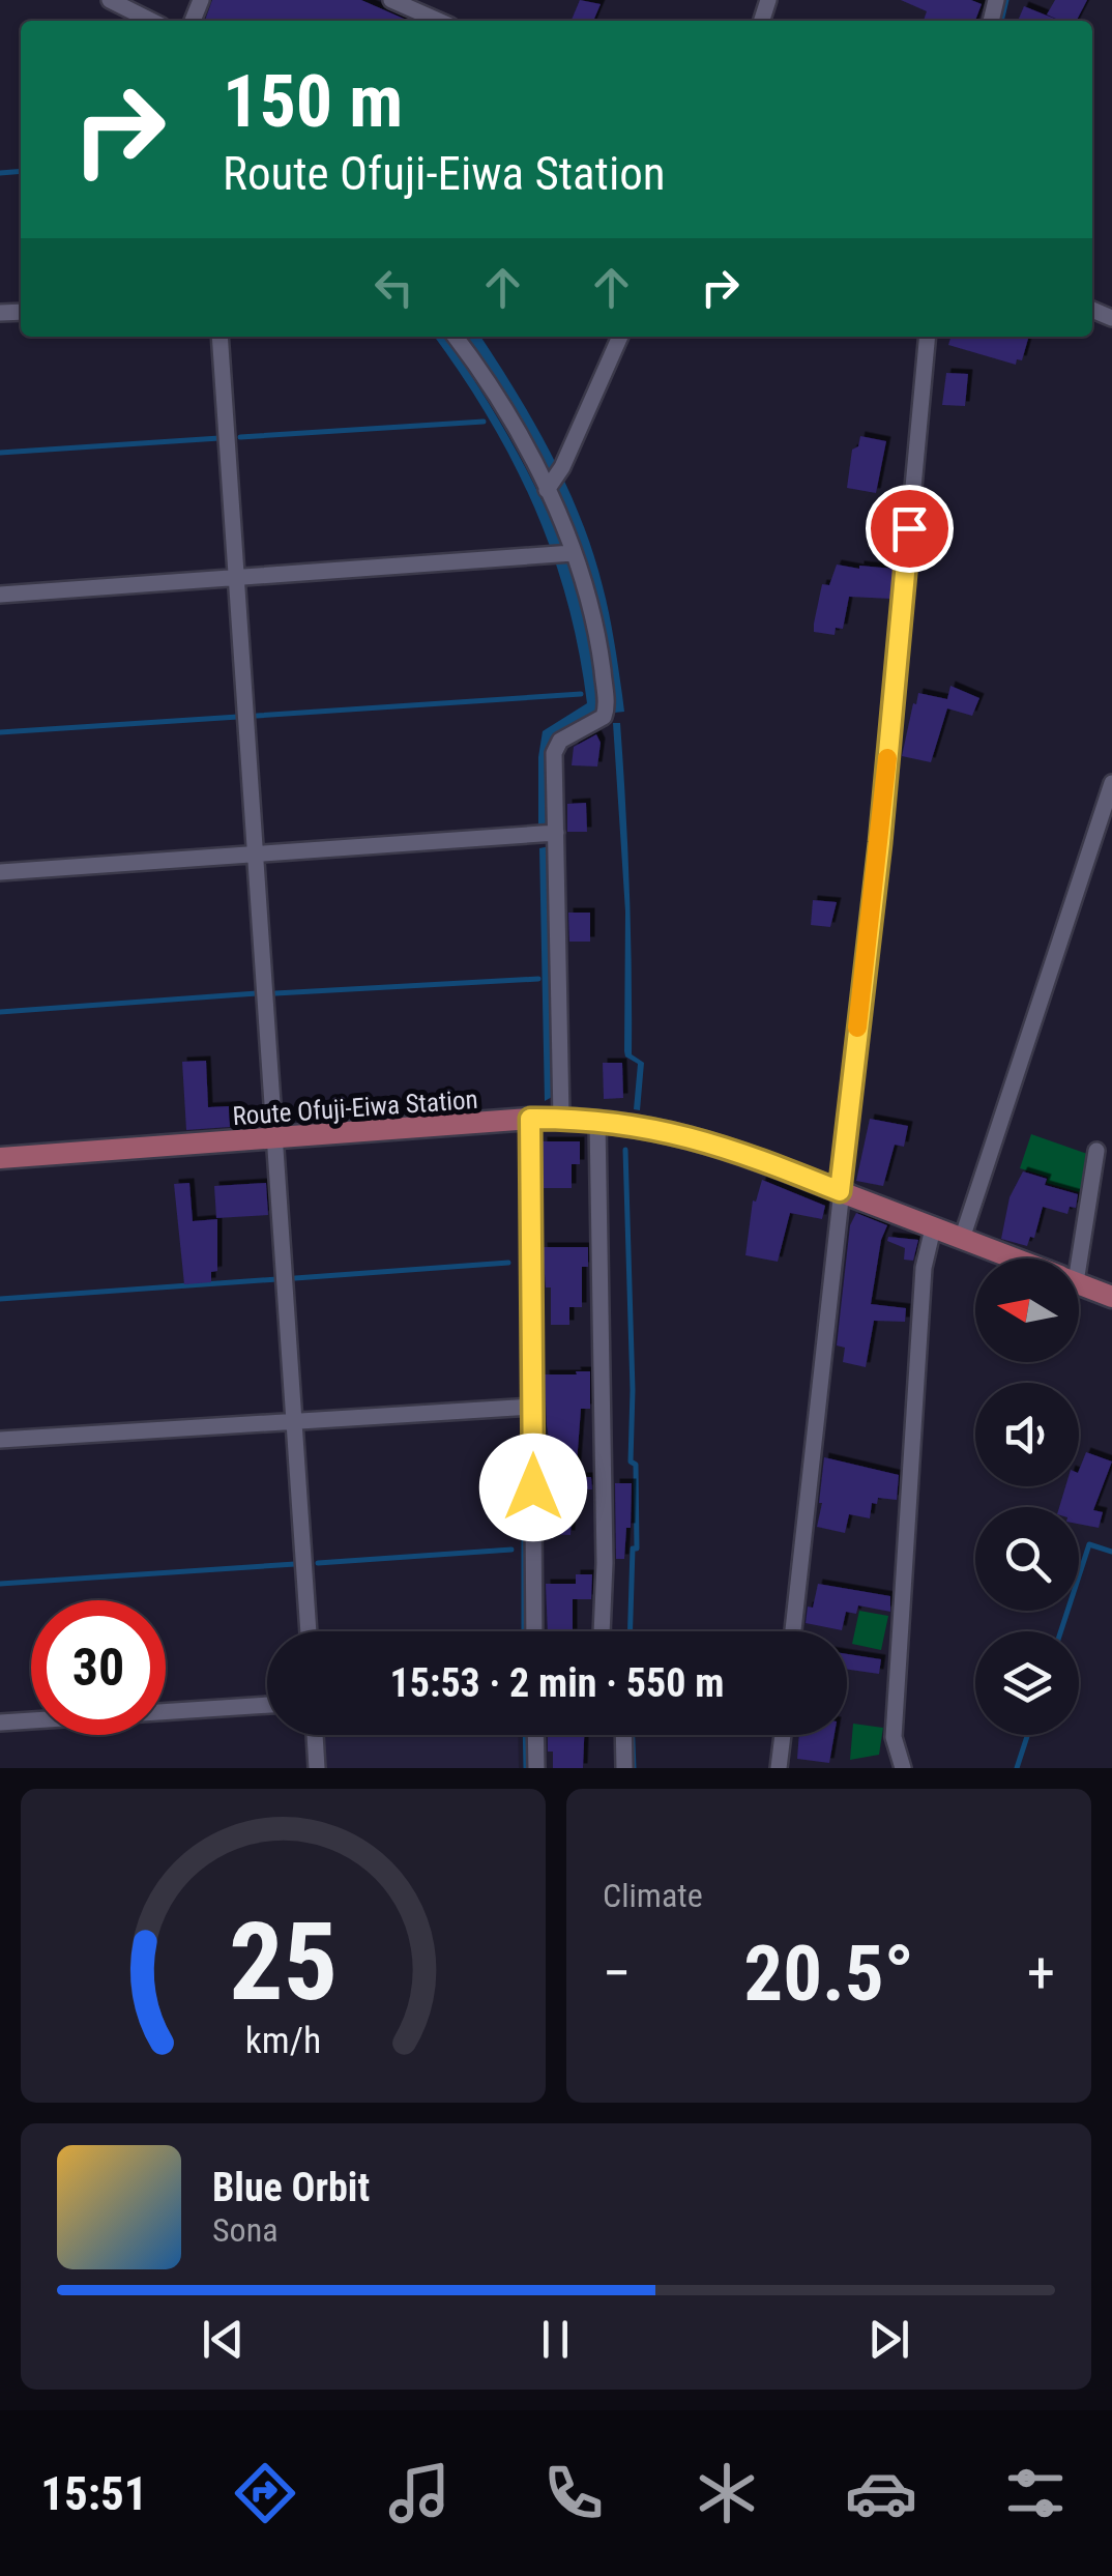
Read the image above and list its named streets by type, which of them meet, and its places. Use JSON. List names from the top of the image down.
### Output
{
  "streets": {
    "main road": ["Route Ofuji-Eiwa Station"]
  },
  "north": "left",
  "page": {
    "turn": ["150 m", "Route Ofuji-Eiwa Station"],
    "limit": "30",
    "trip": "15:53 · 2 min · 550 m",
    "tile": "Climate",
    "heat": ["−", "20.5°", "+"],
    "song": ["Blue Orbit", "Sona"],
    "tabs": "15:51",
    "gauge": ["25", "km/h"]
  }
}
